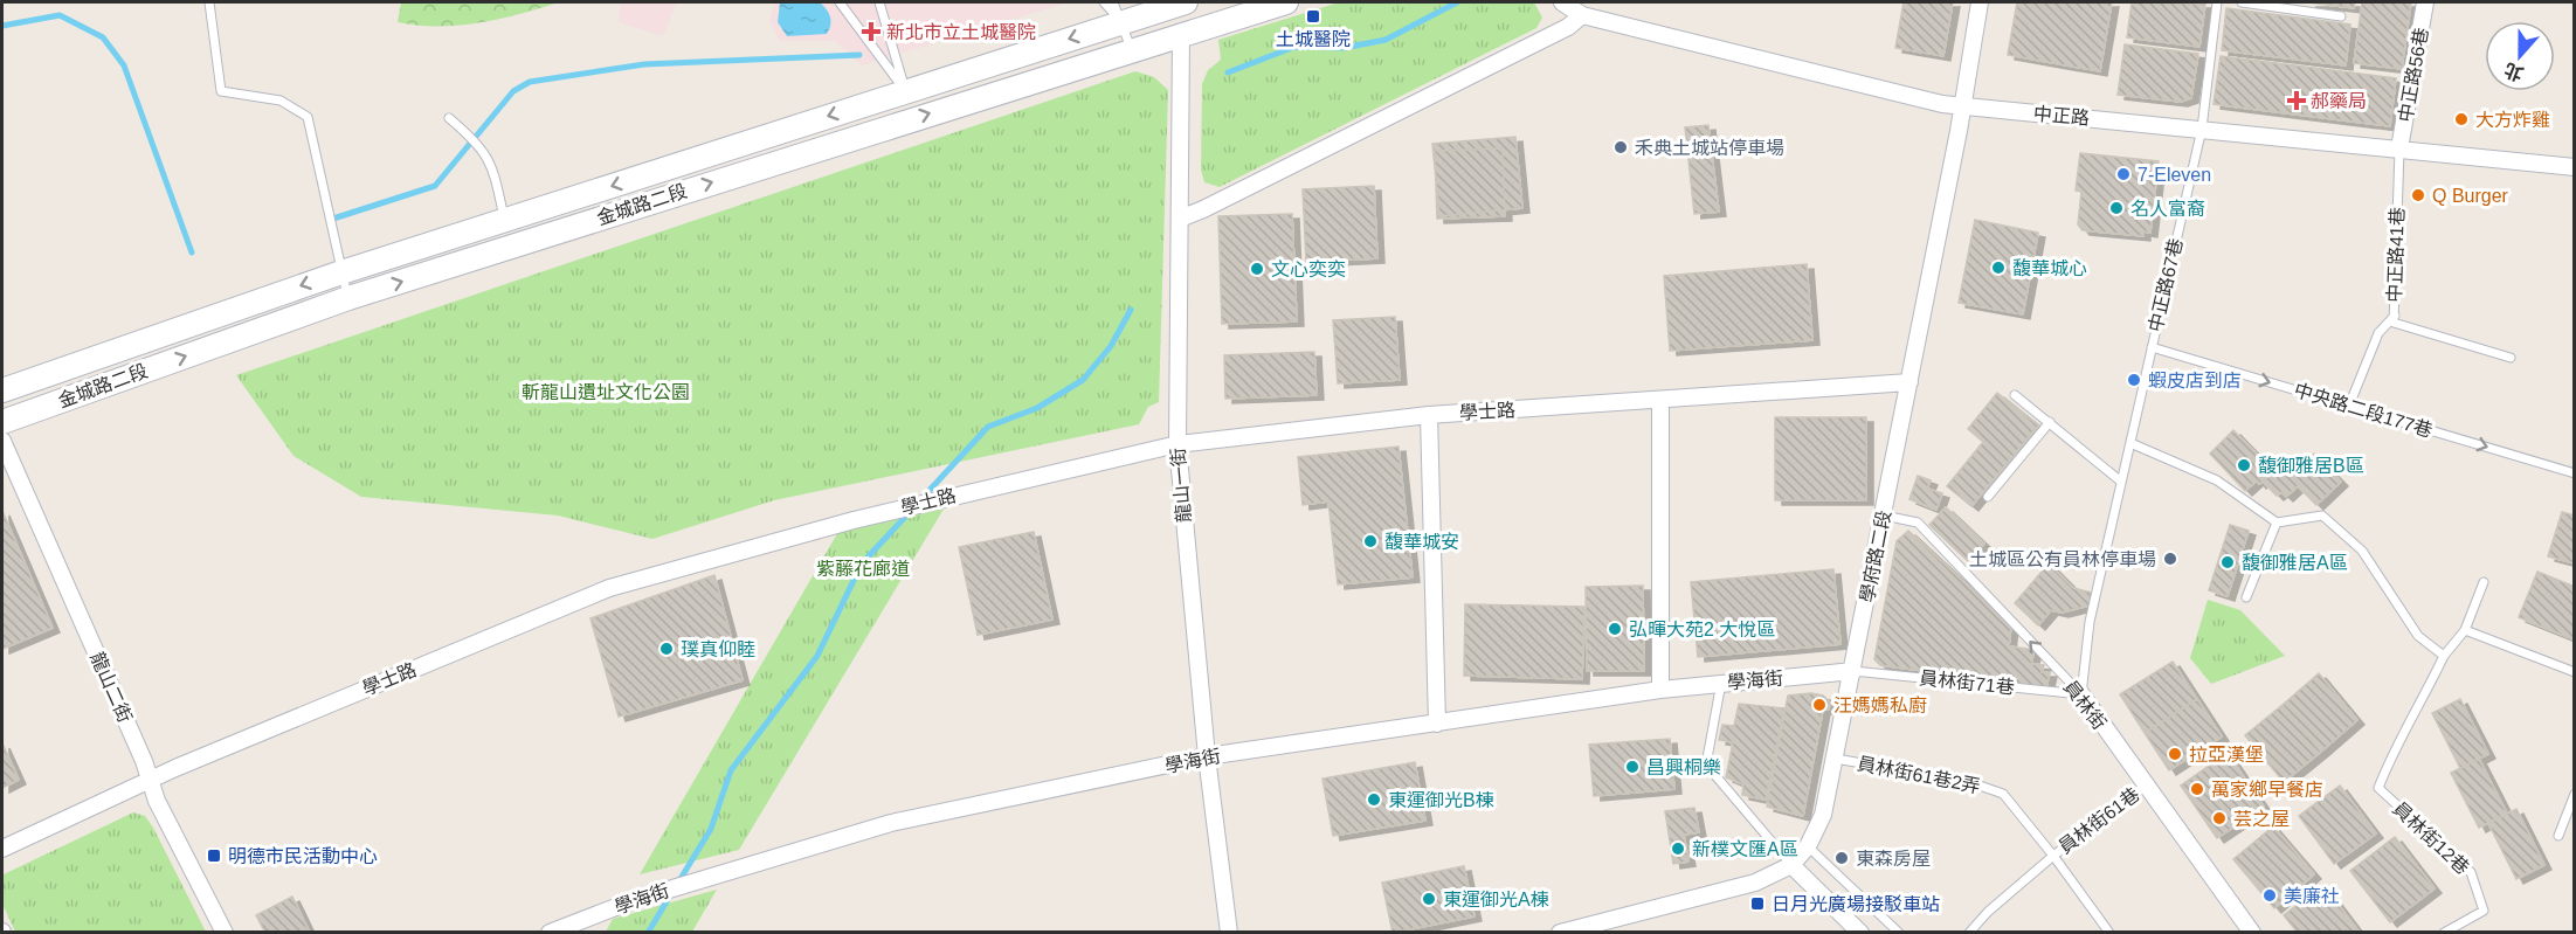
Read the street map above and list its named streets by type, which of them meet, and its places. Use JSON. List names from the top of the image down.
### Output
{
  "streets": {
    "main road": ["金城路二段"],
    "street": [
      "中正路56巷",
      "中正路",
      "學士路",
      "龍山一街",
      "學府路二段",
      "學海街",
      "龍山二街",
      "員林街"
    ],
    "lane": [
      "中正路41巷",
      "中正路67巷",
      "中央路二段177巷",
      "員林街71巷",
      "員林街61巷2弄",
      "員林街61巷",
      "員林街12巷"
    ]
  },
  "crossings": [
    ["中正路56巷", "中正路"],
    ["中正路56巷", "中正路41巷"],
    ["中正路", "中正路41巷"],
    ["中正路", "中正路67巷"],
    ["中正路", "學府路二段"],
    ["金城路二段", "龍山一街"],
    ["中正路67巷", "中央路二段177巷"],
    ["中正路67巷", "員林街71巷"],
    ["中正路67巷", "員林街"],
    ["學士路", "龍山一街"],
    ["學士路", "學府路二段"],
    ["學士路", "龍山二街"],
    ["龍山一街", "學海街"],
    ["學府路二段", "學海街"],
    ["學府路二段", "員林街71巷"],
    ["學府路二段", "員林街"],
    ["學府路二段", "員林街61巷2弄"],
    ["學海街", "員林街71巷"],
    ["員林街71巷", "員林街"],
    ["員林街", "員林街61巷"],
    ["員林街61巷2弄", "員林街61巷"]
  ],
  "one_way": ["中央路二段177巷", "員林街"],
  "parks": ["斬龍山遺址文化公園", "紫藤花廊道"],
  "places": {
    "transit": ["土城醫院", "明德市民活動中心", "日月光廣場接駁車站"],
    "health": ["新北市立土城醫院", "郝藥局"],
    "other": [
      "大方炸雞",
      "禾典土城站停車場",
      "7-Eleven",
      "Q Burger",
      "名人富裔",
      "馥華城心",
      "文心奕奕",
      "蝦皮店到店",
      "馥御雅居B區",
      "馥華城安",
      "土城區公有員林停車場",
      "馥御雅居A區",
      "弘暉大苑2 大悅區",
      "璞真仰睦",
      "汪媽媽私廚",
      "拉亞漢堡",
      "昌興桐樂",
      "萬家鄉早餐店",
      "東運御光B棟",
      "芸之屋",
      "新樸文匯A區",
      "東森房屋",
      "美廉社",
      "東運御光A棟"
    ]
  },
  "north": "bottom"
}
